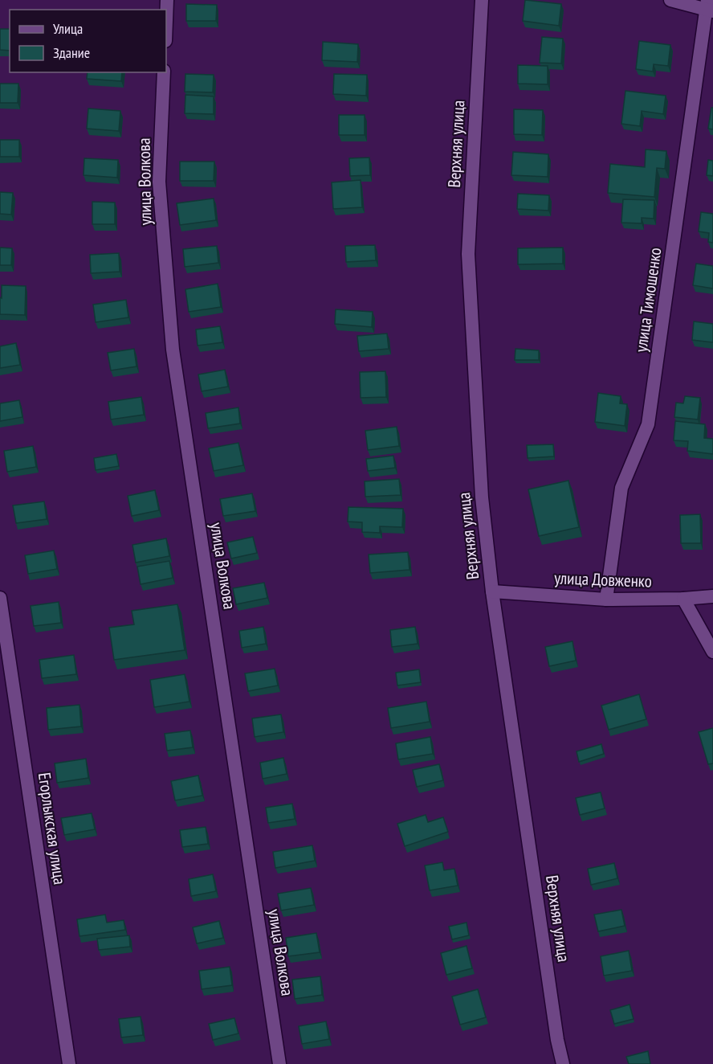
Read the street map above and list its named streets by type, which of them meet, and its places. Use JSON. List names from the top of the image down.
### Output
{
  "streets": {
    "street": [
      "Верхняя улица",
      "улица Волкова",
      "улица Тимошенко",
      "улица Довженко",
      "Егорлыкская улица"
    ]
  },
  "crossings": [
    ["Верхняя улица", "улица Довженко"],
    ["улица Тимошенко", "улица Довженко"]
  ],
  "legend": ["Улица", "Здание"]
}
